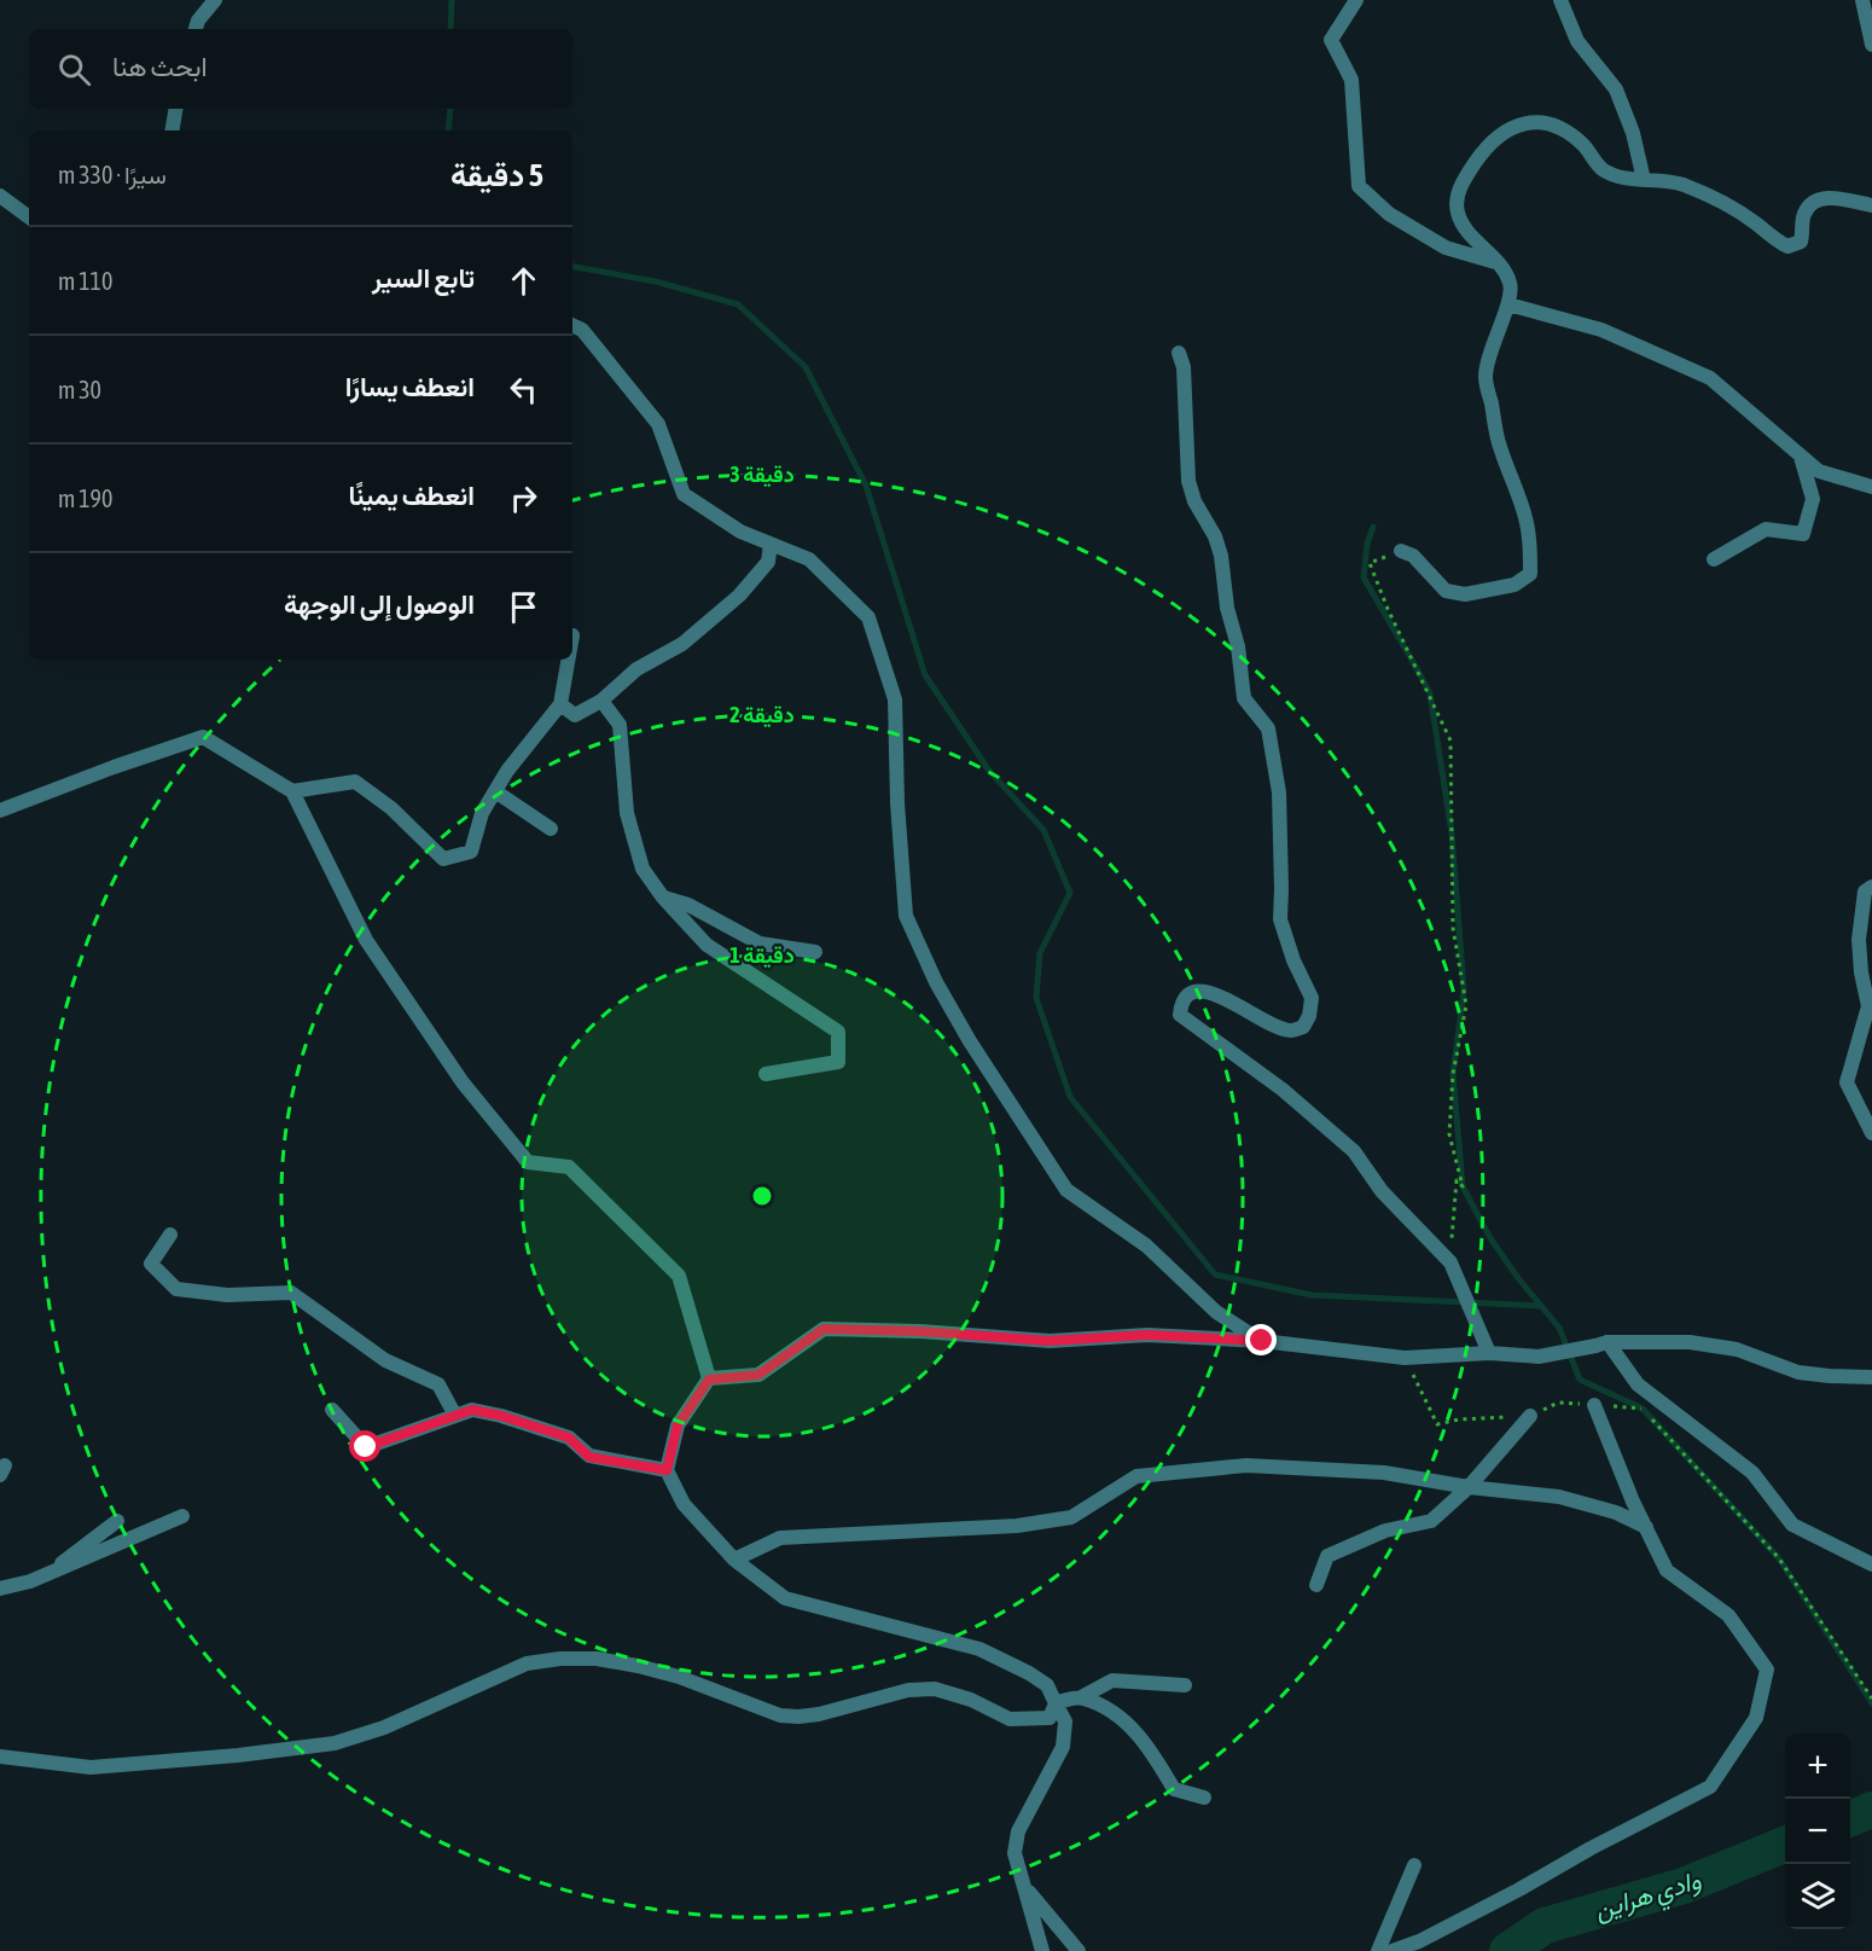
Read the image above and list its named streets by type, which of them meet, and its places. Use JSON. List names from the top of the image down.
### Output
{
  "water": ["وادي هراين"],
  "page": {
    "search": "ابحث هنا",
    "heading": ["5 دقيقة", "سيرًا · 330 m"],
    "list": [
      ["تابع السير", "110 m"],
      ["انعطف يسارًا", "30 m"],
      ["انعطف يمينًا", "190 m"],
      "الوصول إلى الوجهة"
    ],
    "map_buttons": ["+", "−"]
  },
  "rings": ["3 دقيقة", "2 دقيقة", "1 دقيقة"]
}
